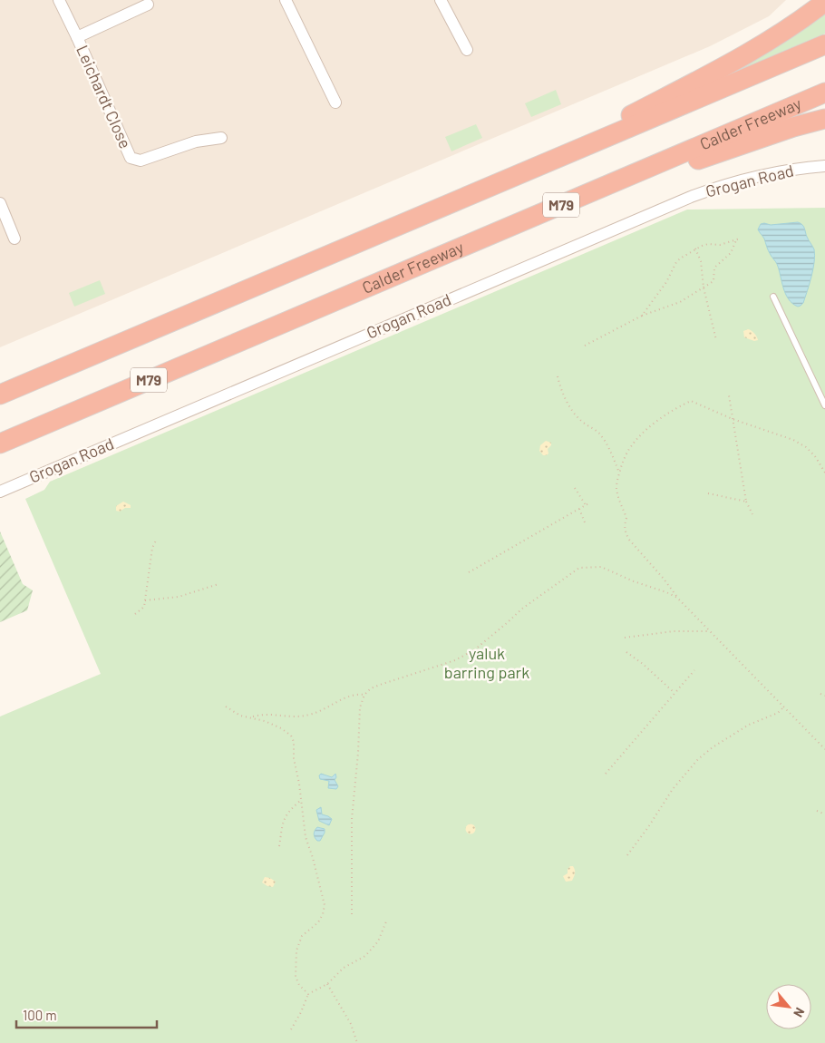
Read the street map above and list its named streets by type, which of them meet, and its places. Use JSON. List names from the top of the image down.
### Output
{
  "streets": {
    "highway": ["Calder Freeway", "M79"],
    "street": ["Leichardt Close", "Grogan Road"]
  },
  "parks": ["yaluk barring park"],
  "scale_bar": "100 m",
  "north": "bottom right"
}
